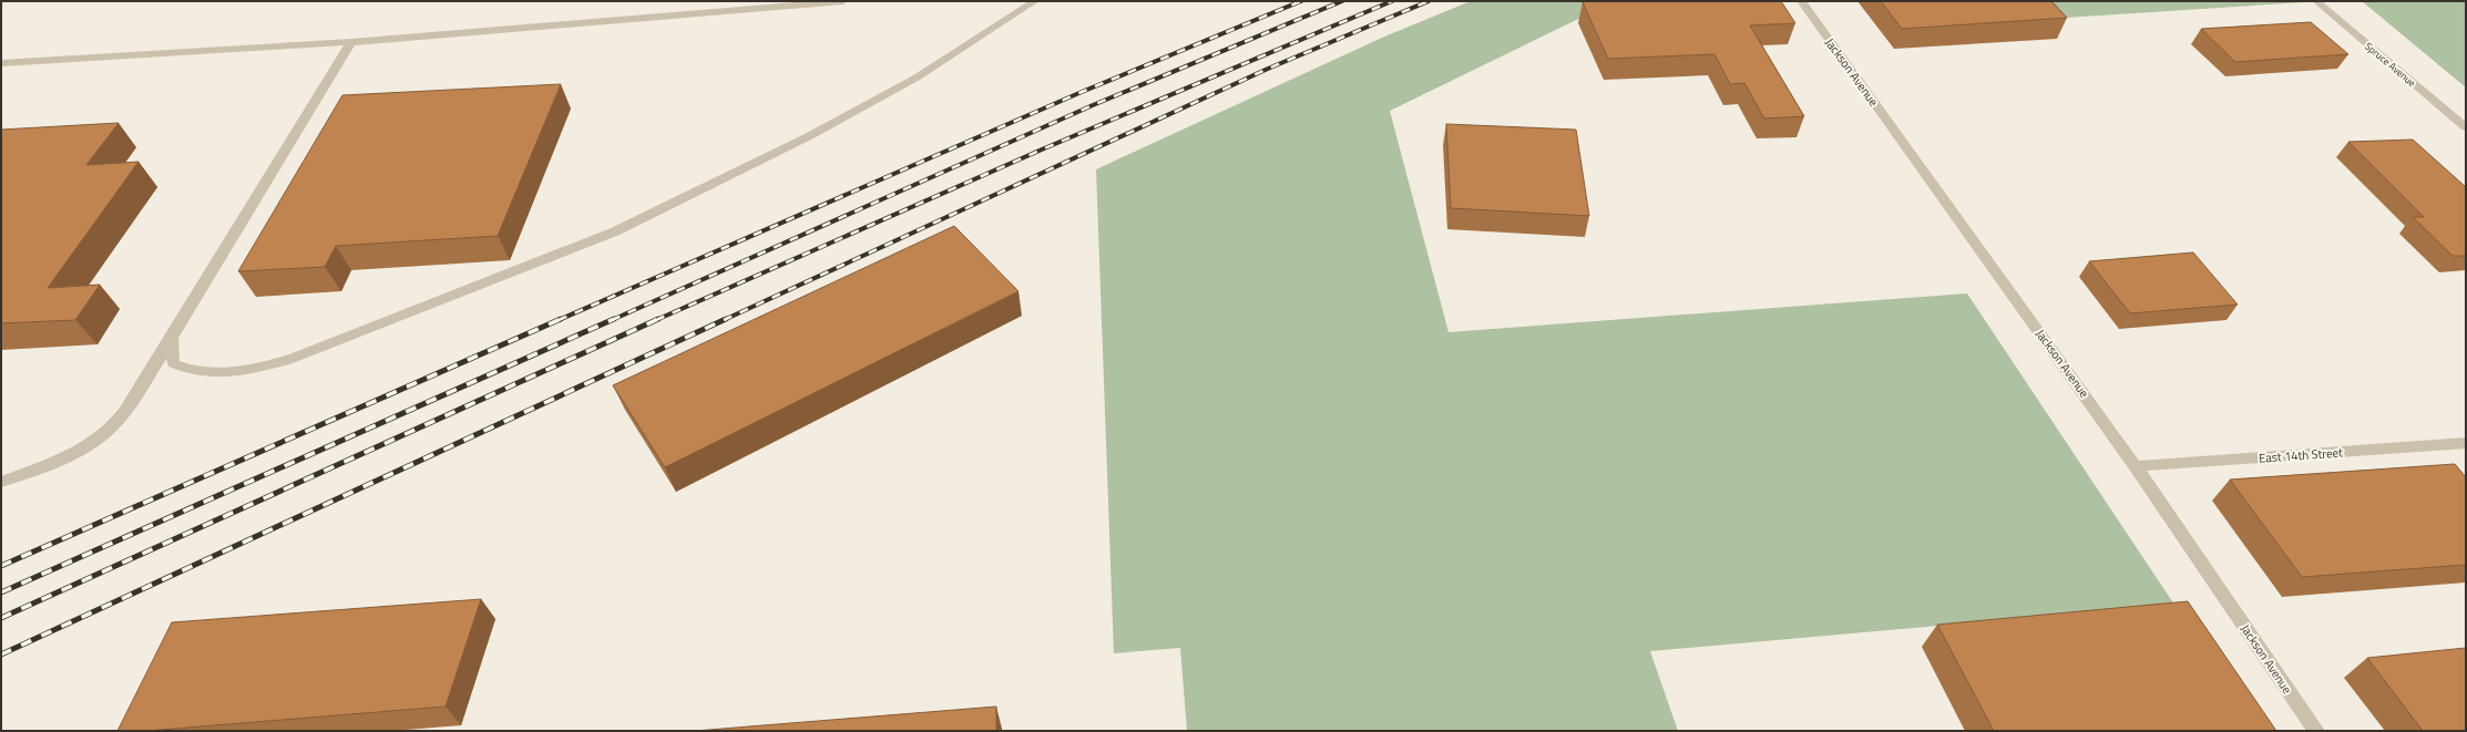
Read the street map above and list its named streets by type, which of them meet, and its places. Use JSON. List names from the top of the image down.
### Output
{
  "streets": {
    "street": ["Spruce Avenue", "Jackson Avenue", "East 14th Street"]
  },
  "crossings": [
    ["Jackson Avenue", "East 14th Street"]
  ]
}
